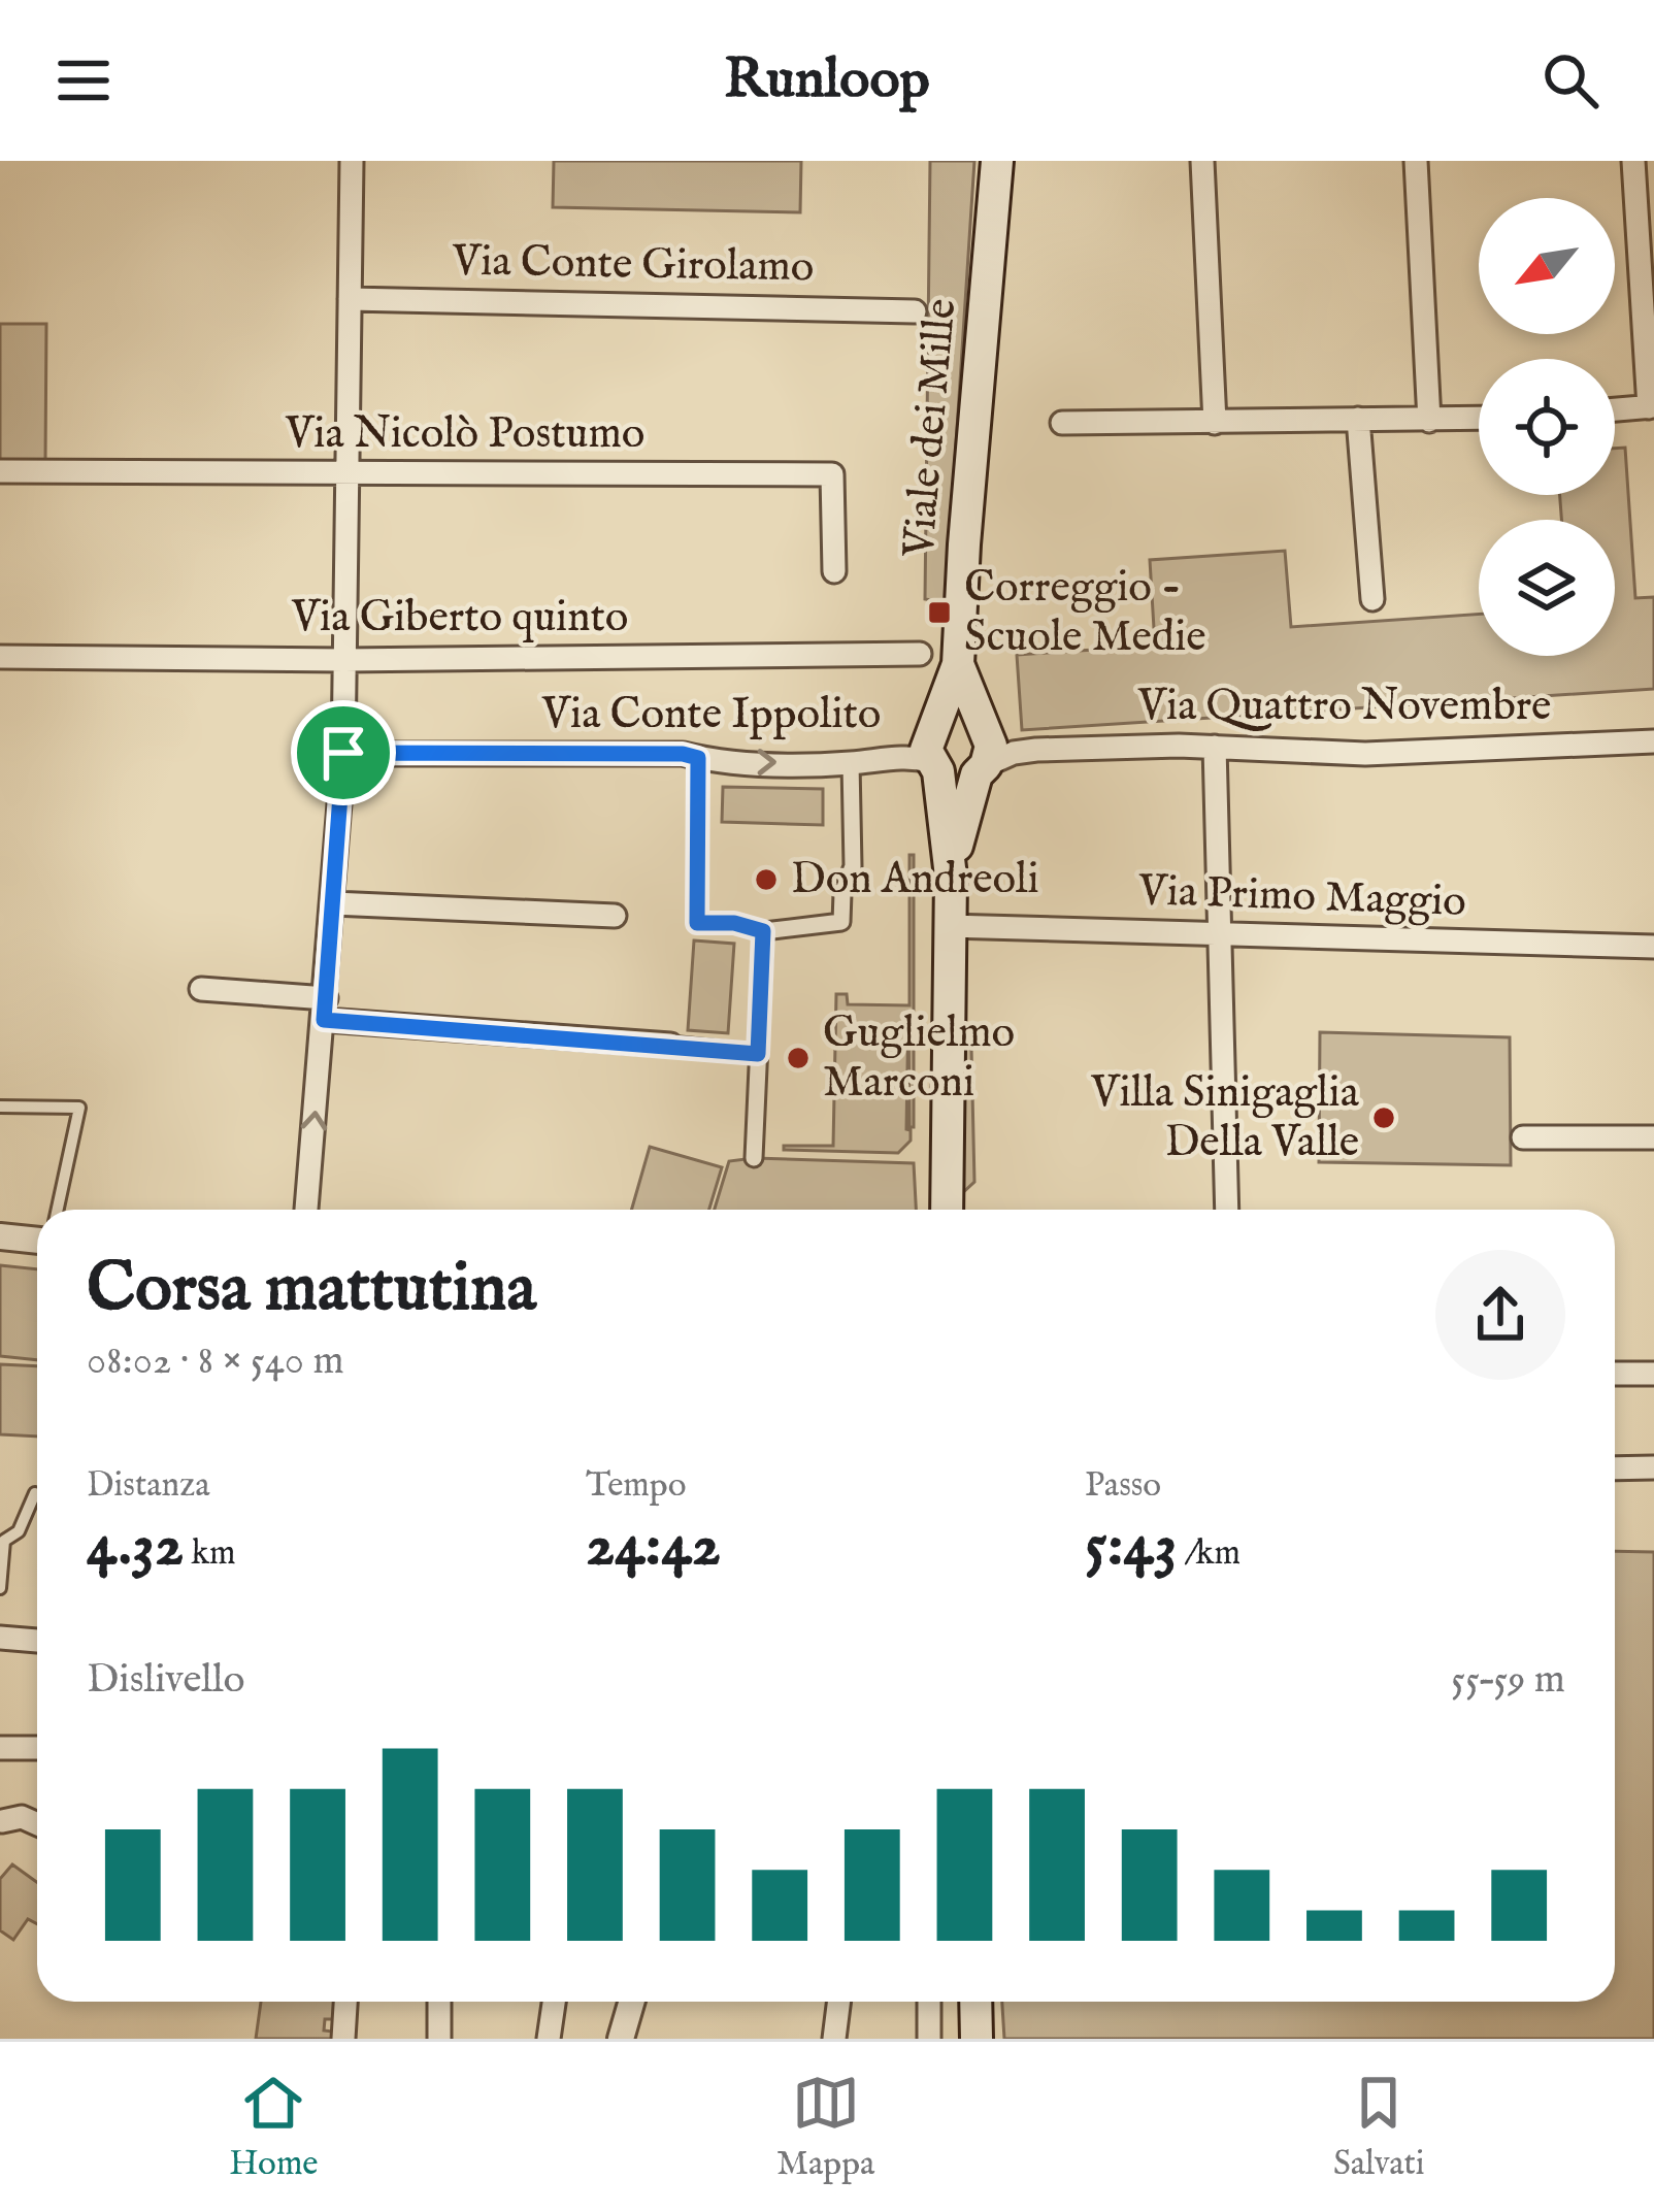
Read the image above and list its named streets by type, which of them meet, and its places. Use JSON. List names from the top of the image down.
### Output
{
  "streets": {
    "main road": ["Viale dei Mille"],
    "street": [
      "Via Conte Girolamo",
      "Via Nicolò Postumo",
      "Via Giberto quinto",
      "Via Quattro Novembre",
      "Via Conte Ippolito",
      "Via Primo Maggio"
    ]
  },
  "crossings": [
    ["Viale dei Mille", "Via Quattro Novembre"],
    ["Viale dei Mille", "Via Conte Ippolito"],
    ["Viale dei Mille", "Via Primo Maggio"],
    ["Via Quattro Novembre", "Via Conte Ippolito"]
  ],
  "places": {
    "transit": ["Correggio - Scuole Medie"],
    "other": ["Don Andreoli", "Guglielmo Marconi", "Villa Sinigaglia Della Valle"]
  },
  "north": "bottom left",
  "page": {
    "header": "Runloop",
    "heading": ["Corsa mattutina", "08:02 · 8 × 540 m"],
    "stats": [
      ["Distanza", "4.32 km"],
      ["Tempo", "24:42"],
      ["Passo", "5:43 /km"]
    ],
    "chart": ["Dislivello", "55–59 m"],
    "tabs": ["Home", "Mappa", "Salvati"]
  }
}
